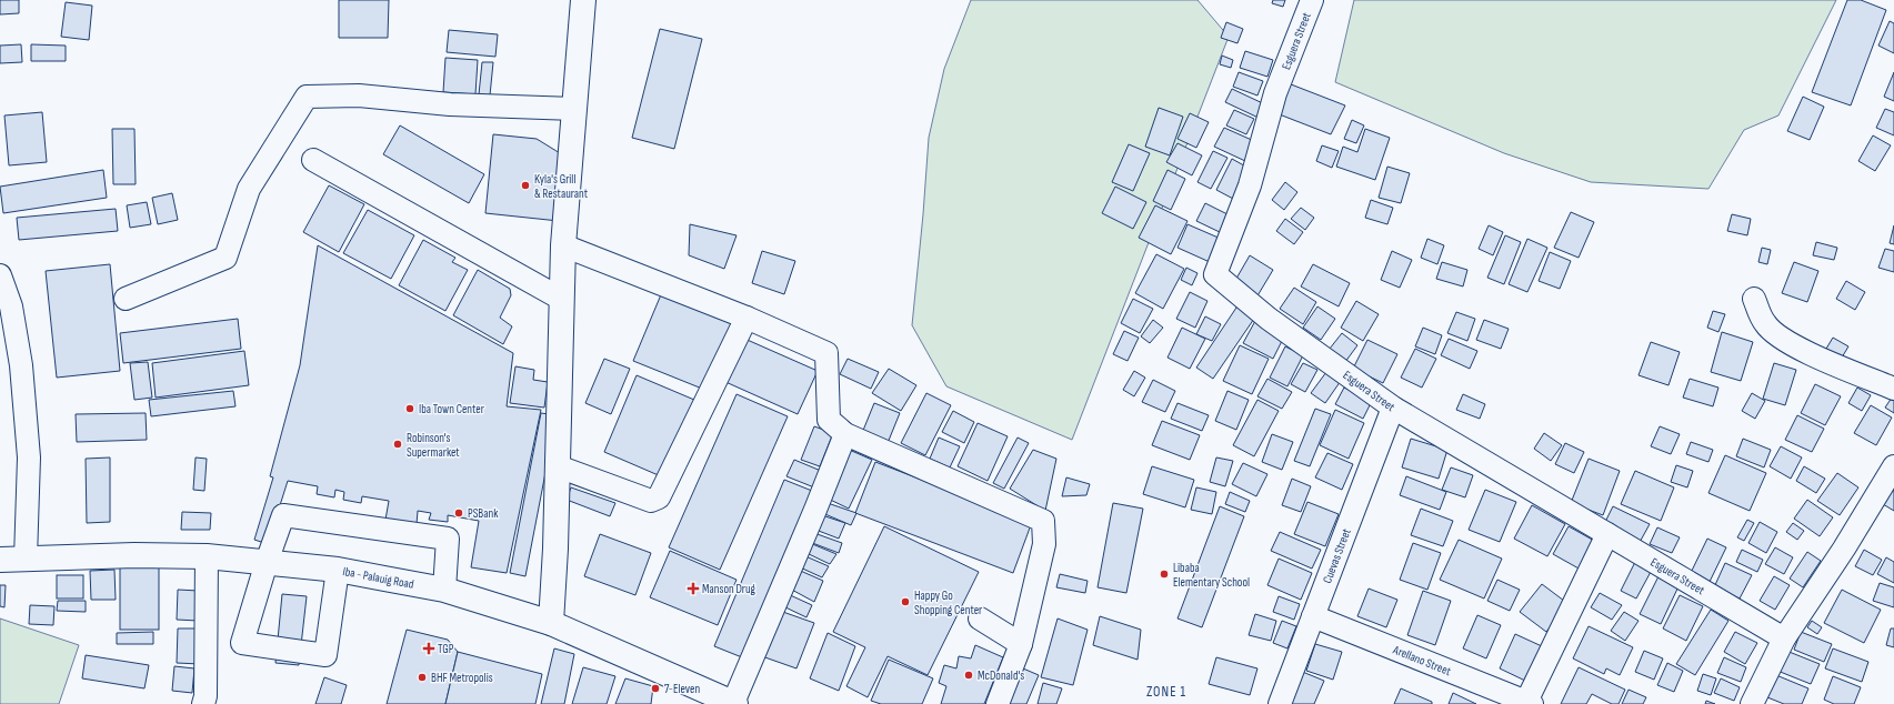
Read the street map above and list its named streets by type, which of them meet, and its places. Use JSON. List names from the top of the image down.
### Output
{
  "streets": {
    "main road": ["Iba - Palauig Road"],
    "street": ["Esguera Street", "Cuevas Street", "Arellano Street"]
  },
  "crossings": [
    ["Esguera Street", "Cuevas Street"],
    ["Cuevas Street", "Arellano Street"]
  ],
  "districts": ["ZONE 1"],
  "places": {
    "other": [
      "Kyla's Grill & Restaurant",
      "Iba Town Center",
      "Robinson's Supermarket",
      "PSBank",
      "Libaba Elementary School",
      "Happy Go Shopping Center",
      "McDonald's",
      "BHF Metropolis",
      "7-Eleven"
    ],
    "health": ["Manson Drug", "TGP"]
  }
}
